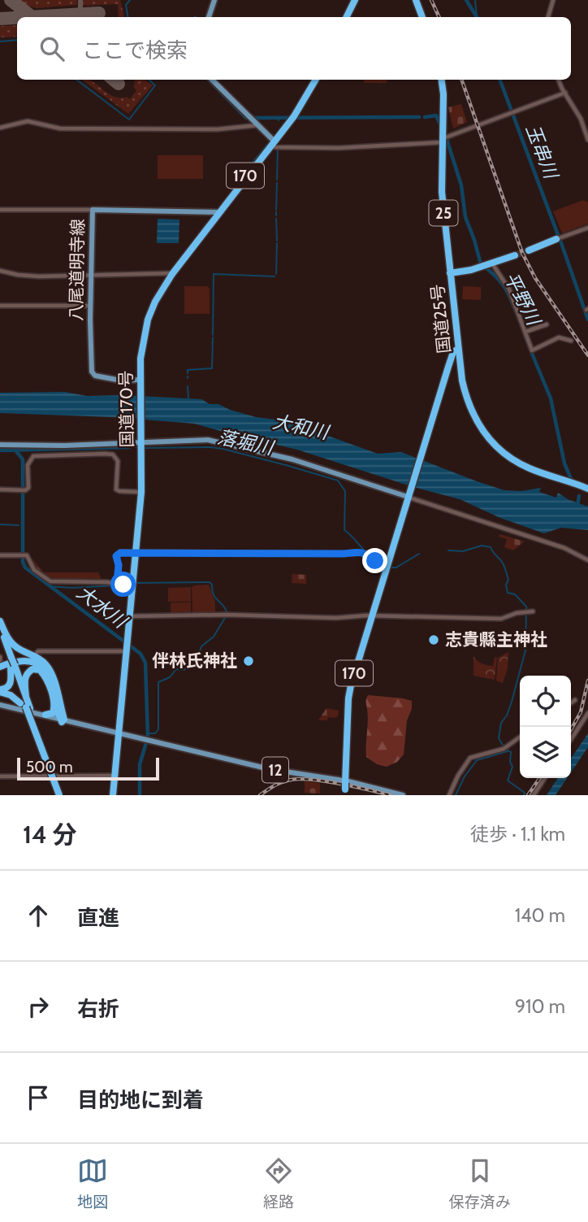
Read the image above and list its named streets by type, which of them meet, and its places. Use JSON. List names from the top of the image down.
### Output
{
  "streets": {
    "highway": [
      "170",
      "25",
      "国道25号",
      "国道170号"
    ],
    "main road": ["八尾道明寺線", "12"]
  },
  "crossings": [
    ["170", "国道25号"],
    ["170", "12"],
    ["八尾道明寺線", "国道170号"],
    ["国道170号", "12"]
  ],
  "water": [
    "玉串川",
    "平野川",
    "大和川",
    "落堀川",
    "大水川"
  ],
  "places": ["志貴縣主神社", "伴林氏神社"],
  "scale_bar": "500 m",
  "page": {
    "search": "ここで検索",
    "scale": "500 m",
    "heading": ["14 分", "徒歩 · 1.1 km"],
    "list": [
      ["直進", "140 m"],
      ["右折", "910 m"],
      "目的地に到着"
    ],
    "nav": ["地図", "経路", "保存済み"]
  }
}
